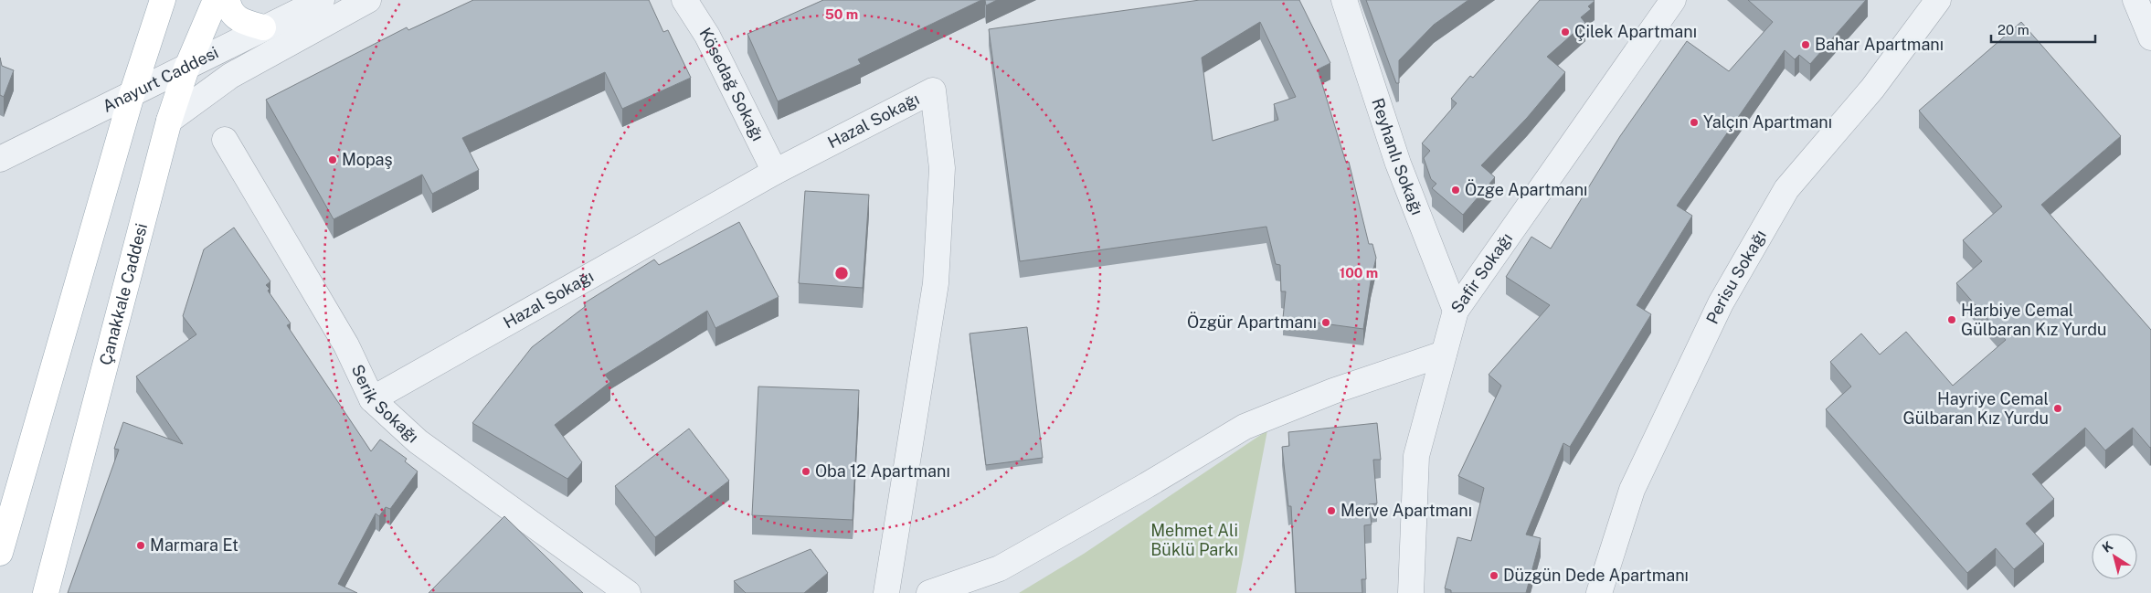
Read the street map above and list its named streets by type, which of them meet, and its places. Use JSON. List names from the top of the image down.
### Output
{
  "streets": {
    "main road": ["Çanakkale Caddesi"],
    "street": [
      "Anayurt Caddesi",
      "Kösedağ Sokağı",
      "Hazal Sokağı",
      "Reyhanlı Sokağı",
      "Safir Sokağı",
      "Perisu Sokağı",
      "Serik Sokağı"
    ]
  },
  "crossings": [
    ["Anayurt Caddesi", "Çanakkale Caddesi"],
    ["Kösedağ Sokağı", "Hazal Sokağı"],
    ["Hazal Sokağı", "Serik Sokağı"],
    ["Reyhanlı Sokağı", "Safir Sokağı"]
  ],
  "parks": ["Mehmet Ali Büklü Parkı"],
  "places": [
    "Çilek Apartmanı",
    "Bahar Apartmanı",
    "Yalçın Apartmanı",
    "Mopaş",
    "Özge Apartmanı",
    "Harbiye Cemal Gülbaran Kız Yurdu",
    "Özgür Apartmanı",
    "Hayriye Cemal Gülbaran Kız Yurdu",
    "Oba 12 Apartmanı",
    "Merve Apartmanı",
    "Marmara Et",
    "Düzgün Dede Apartmanı"
  ],
  "scale_bar": "20 m",
  "north": "top left",
  "rings": ["50 m", "100 m"]
}
